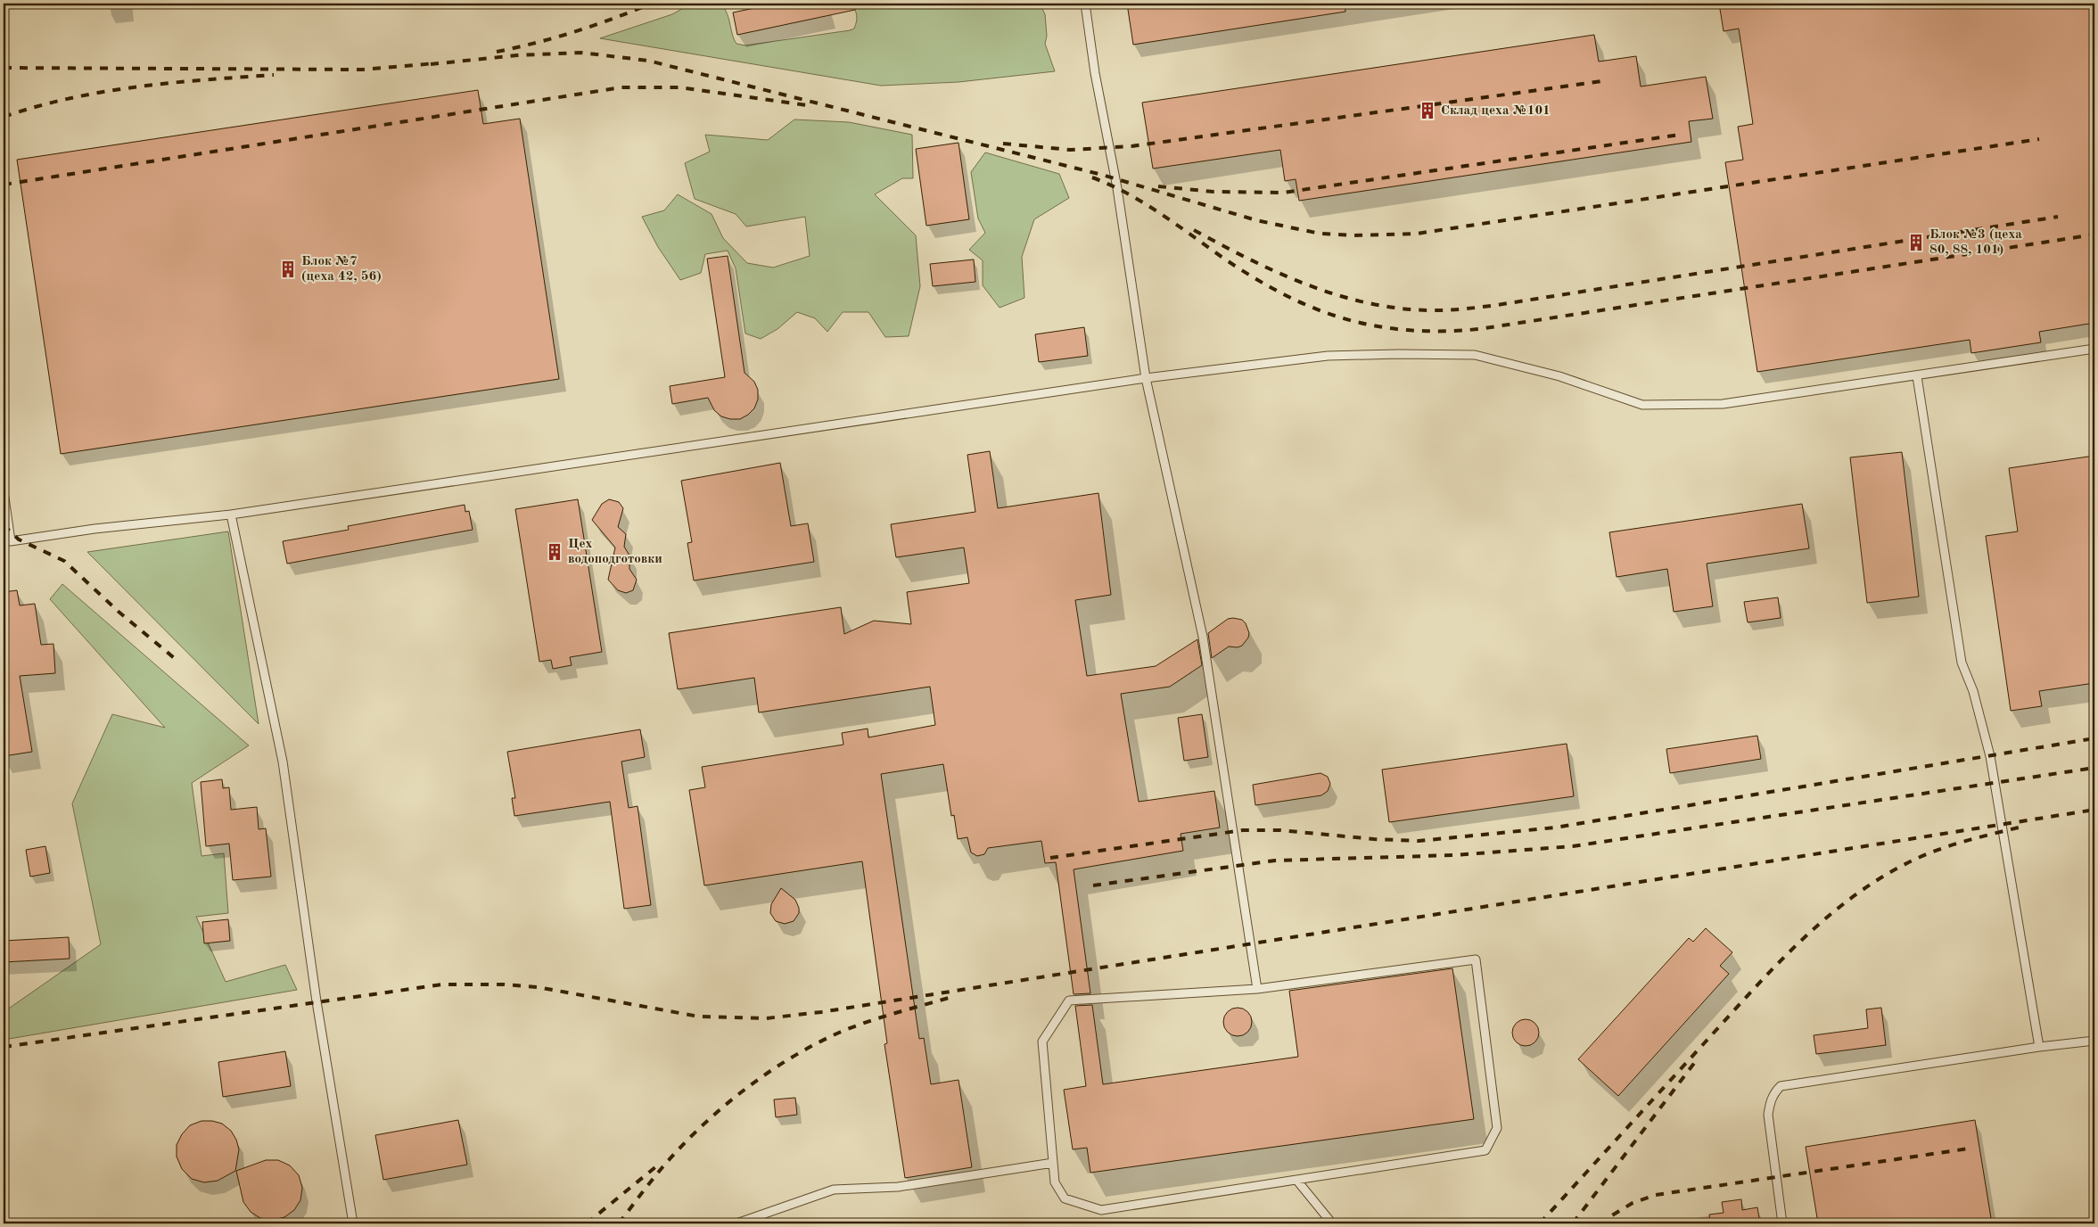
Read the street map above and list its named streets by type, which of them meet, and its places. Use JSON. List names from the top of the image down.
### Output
{
  "places": {
    "building": [
      "Склад цеха №101",
      "Блок №3 (цеха 80, 88, 101)",
      "Блок №7 (цеха 42, 56)",
      "Цех водоподготовки"
    ]
  }
}
